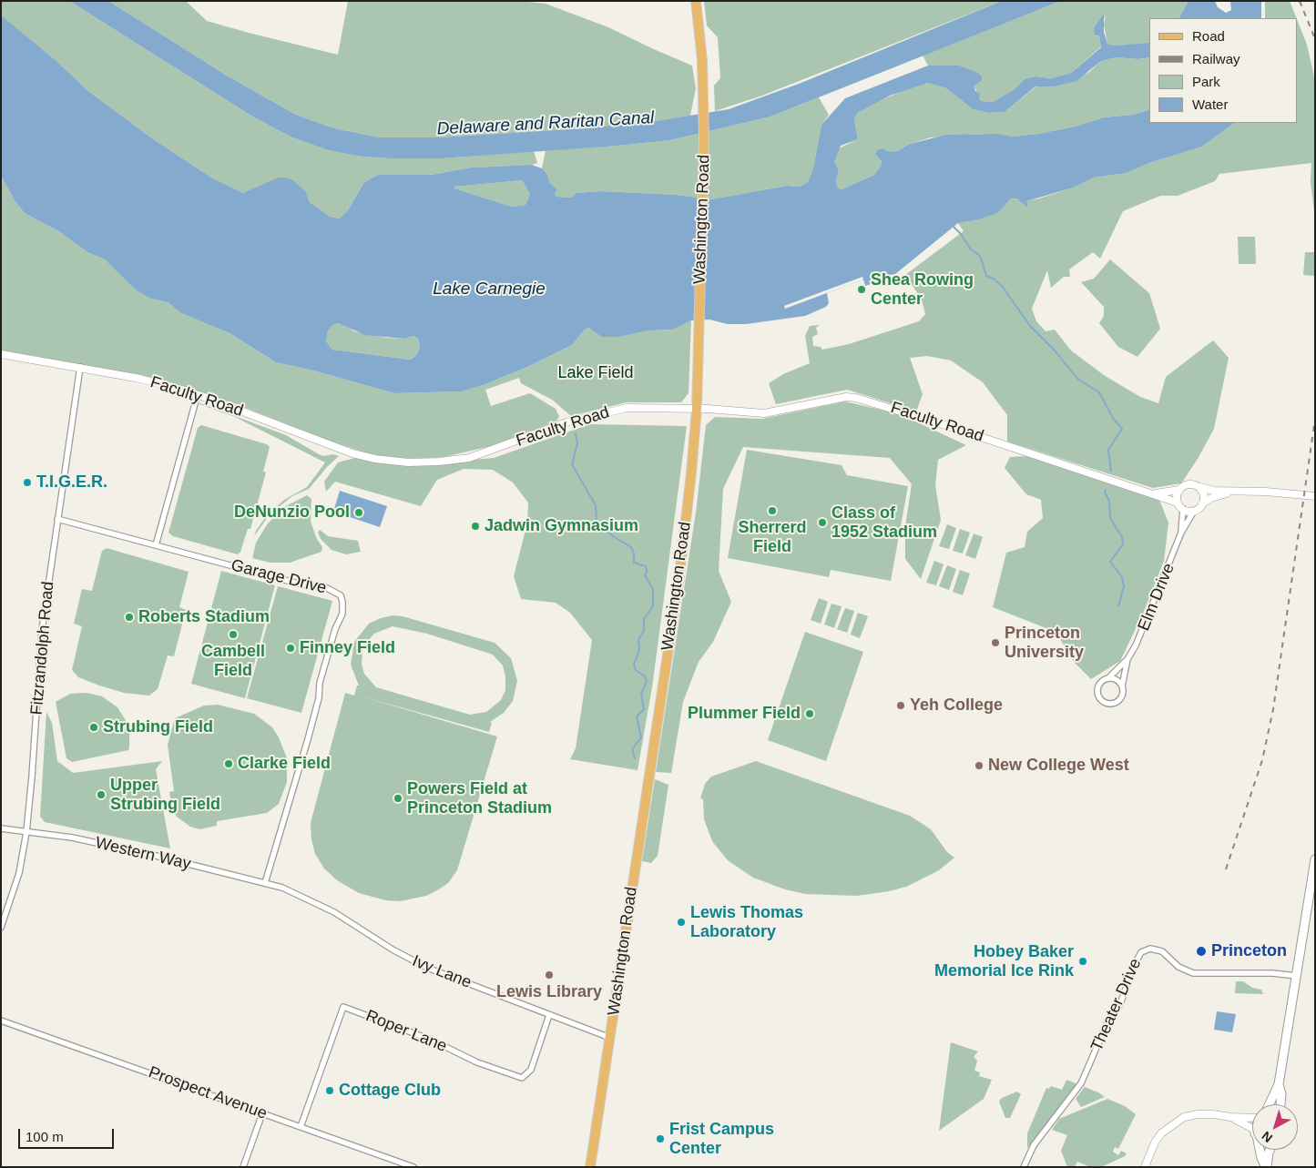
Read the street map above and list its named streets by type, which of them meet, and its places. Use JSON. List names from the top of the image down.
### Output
{
  "streets": {
    "main road": ["Washington Road"],
    "street": [
      "Faculty Road",
      "Garage Drive",
      "Elm Drive",
      "Fitzrandolph Road",
      "Western Way",
      "Ivy Lane",
      "Theater Drive",
      "Roper Lane",
      "Prospect Avenue"
    ]
  },
  "crossings": [
    ["Washington Road", "Faculty Road"],
    ["Washington Road", "Ivy Lane"],
    ["Faculty Road", "Elm Drive"],
    ["Faculty Road", "Fitzrandolph Road"],
    ["Garage Drive", "Fitzrandolph Road"],
    ["Garage Drive", "Western Way"],
    ["Fitzrandolph Road", "Western Way"],
    ["Western Way", "Ivy Lane"],
    ["Ivy Lane", "Roper Lane"],
    ["Roper Lane", "Prospect Avenue"]
  ],
  "water": ["Delaware and Raritan Canal", "Lake Carnegie"],
  "parks": ["Lake Field"],
  "places": [
    "Shea Rowing Center",
    "T.I.G.E.R.",
    "Sherrerd Field",
    "DeNunzio Pool",
    "Class of 1952 Stadium",
    "Jadwin Gymnasium",
    "Roberts Stadium",
    "Cambell Field",
    "Princeton University",
    "Finney Field",
    "Yeh College",
    "Plummer Field",
    "Strubing Field",
    "Clarke Field",
    "New College West",
    "Upper Strubing Field",
    "Powers Field at Princeton Stadium",
    "Lewis Thomas Laboratory",
    "Princeton",
    "Hobey Baker Memorial Ice Rink",
    "Lewis Library",
    "Cottage Club",
    "Frist Campus Center"
  ],
  "legend": [
    "Road",
    "Railway",
    "Park",
    "Water"
  ],
  "scale_bar": "100 m",
  "north": "bottom left"
}
